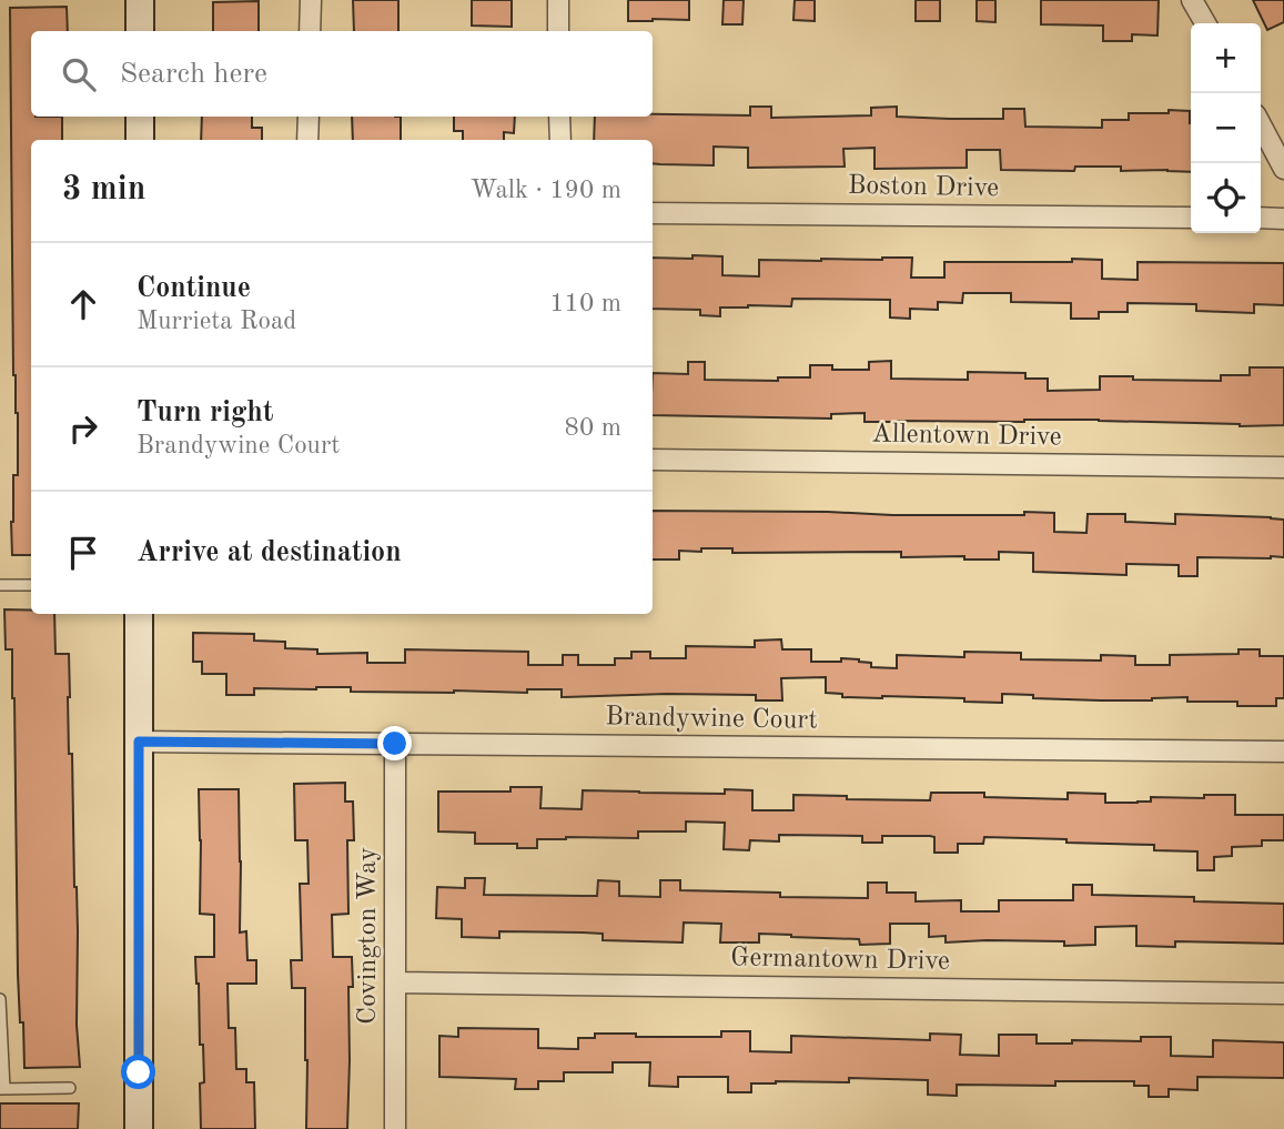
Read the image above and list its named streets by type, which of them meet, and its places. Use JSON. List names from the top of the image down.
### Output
{
  "streets": {
    "street": [
      "Boston Drive",
      "Allentown Drive",
      "Brandywine Court",
      "Covington Way",
      "Germantown Drive"
    ]
  },
  "crossings": [
    ["Brandywine Court", "Covington Way"],
    ["Covington Way", "Germantown Drive"]
  ],
  "page": {
    "map_buttons": ["+", "−"],
    "search": "Search here",
    "heading": ["3 min", "Walk · 190 m"],
    "list": [
      ["Continue", "Murrieta Road", "110 m"],
      ["Turn right", "Brandywine Court", "80 m"],
      "Arrive at destination"
    ]
  }
}
